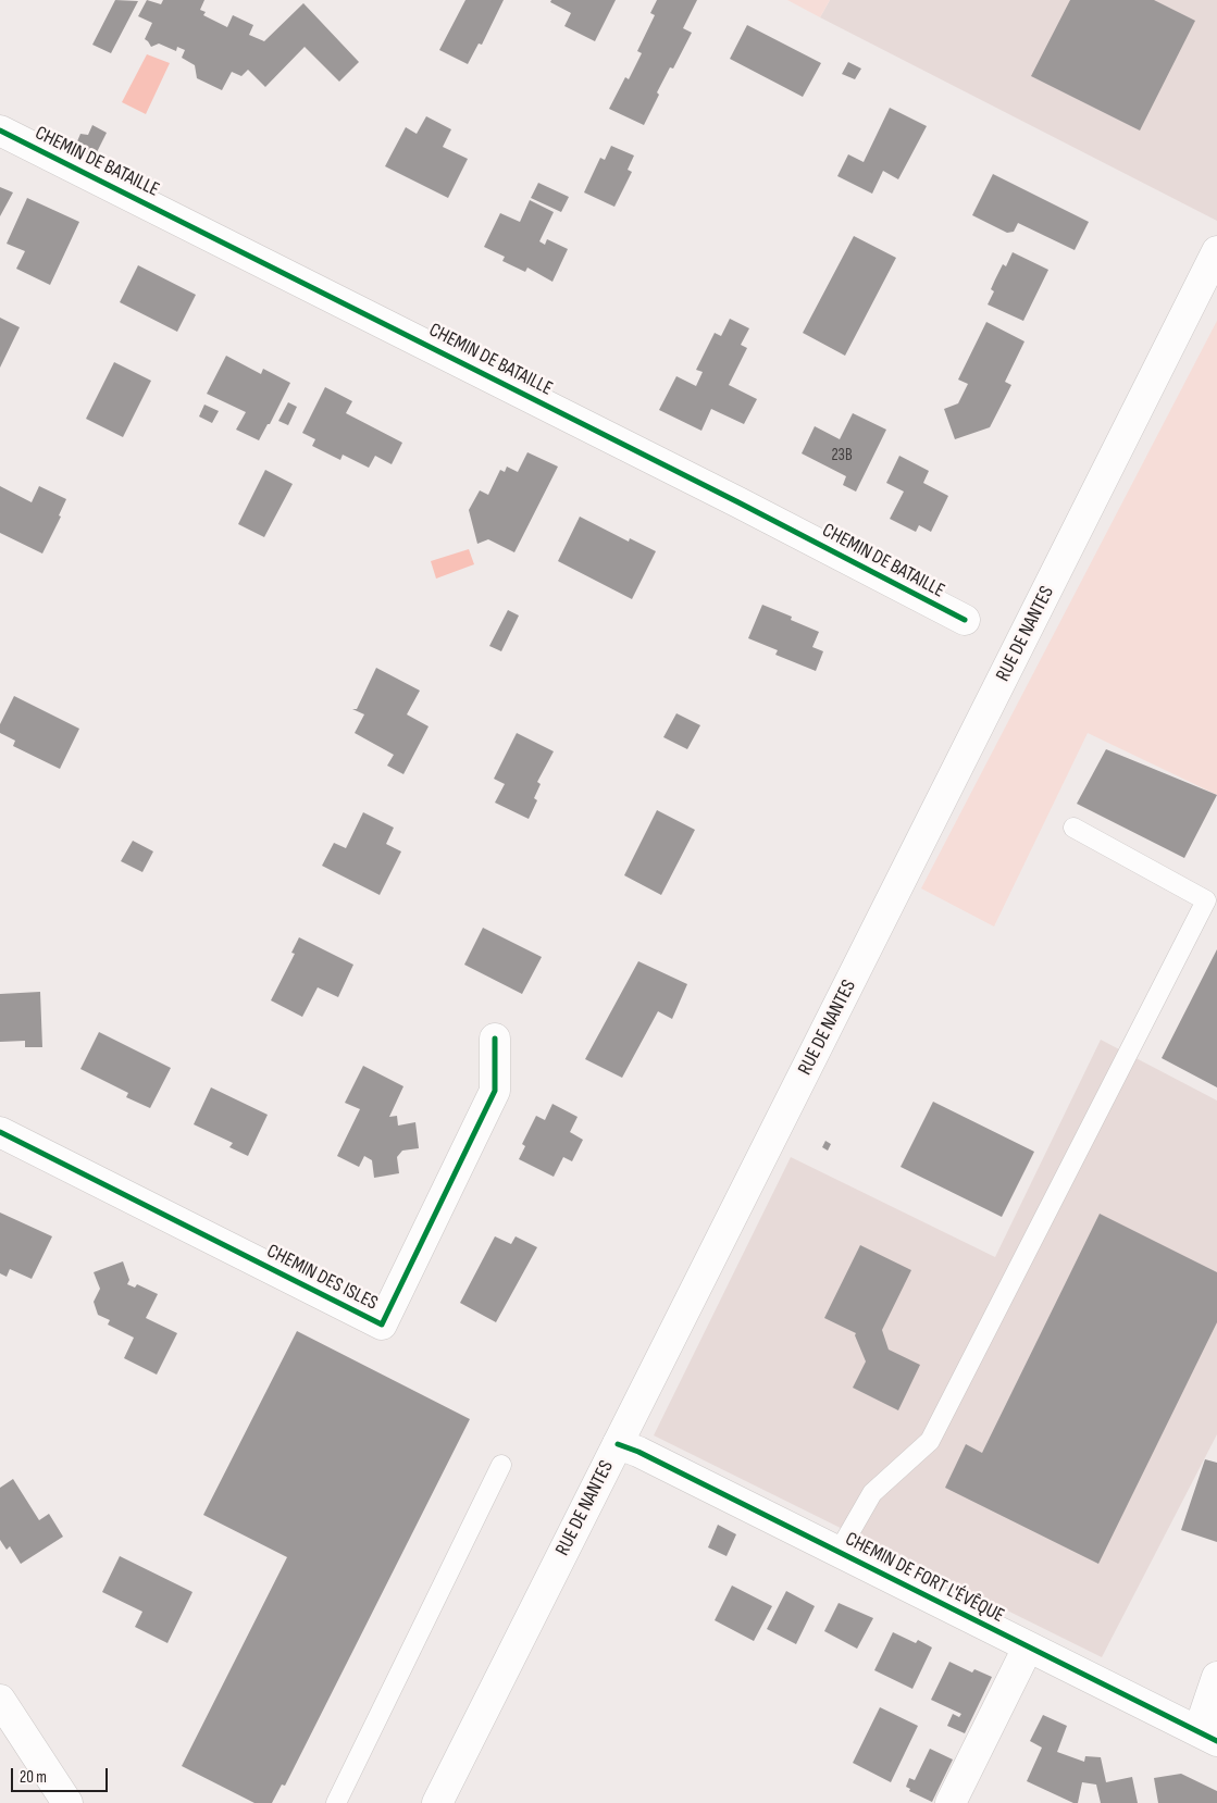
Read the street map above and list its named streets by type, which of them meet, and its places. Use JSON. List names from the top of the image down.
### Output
{
  "streets": {
    "street": [
      "CHEMIN DE BATAILLE",
      "RUE DE NANTES",
      "CHEMIN DES ISLES",
      "CHEMIN DE FORT L'ÉVÊQUE"
    ]
  },
  "crossings": [
    ["RUE DE NANTES", "CHEMIN DE FORT L'ÉVÊQUE"]
  ],
  "house_numbers": ["23B"],
  "scale_bar": "20 m"
}
